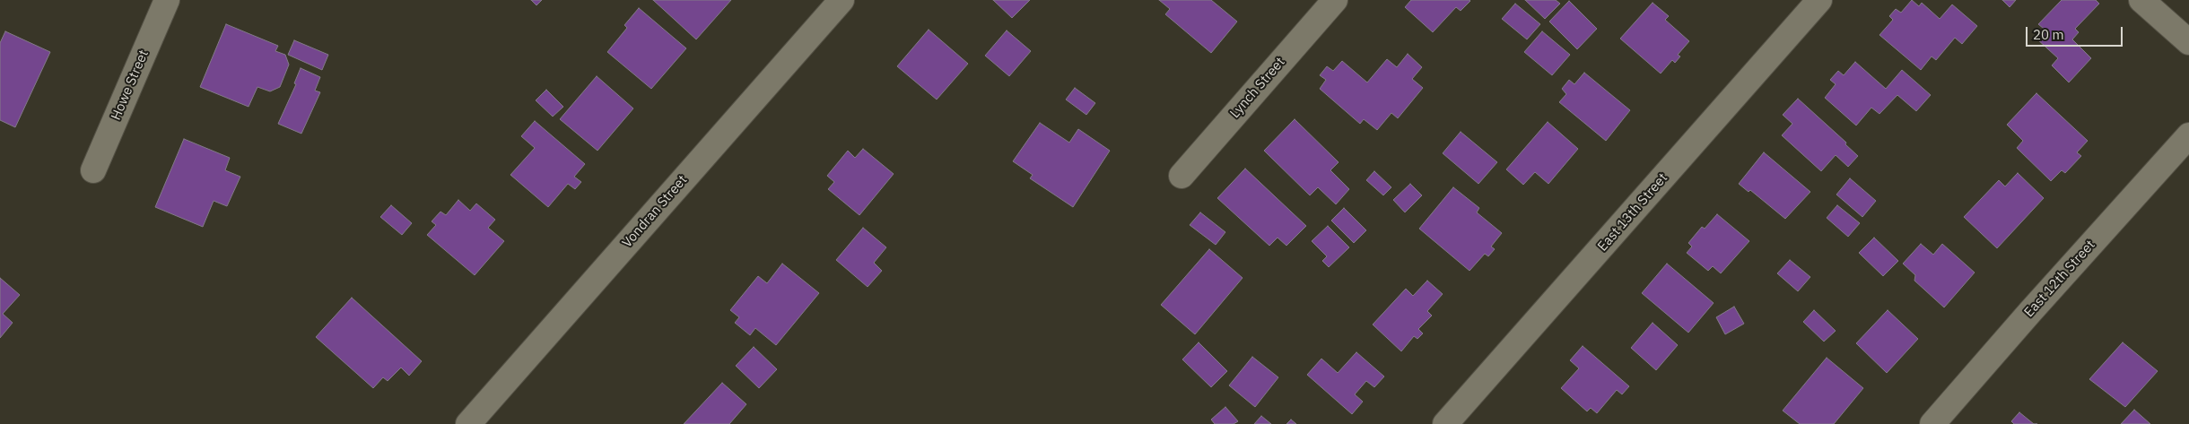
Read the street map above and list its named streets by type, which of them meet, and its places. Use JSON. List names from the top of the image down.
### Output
{
  "streets": {
    "street": [
      "Howe Street",
      "Lynch Street",
      "Vondran Street",
      "East 13th Street",
      "East 12th Street"
    ]
  },
  "scale_bar": "20 m"
}
